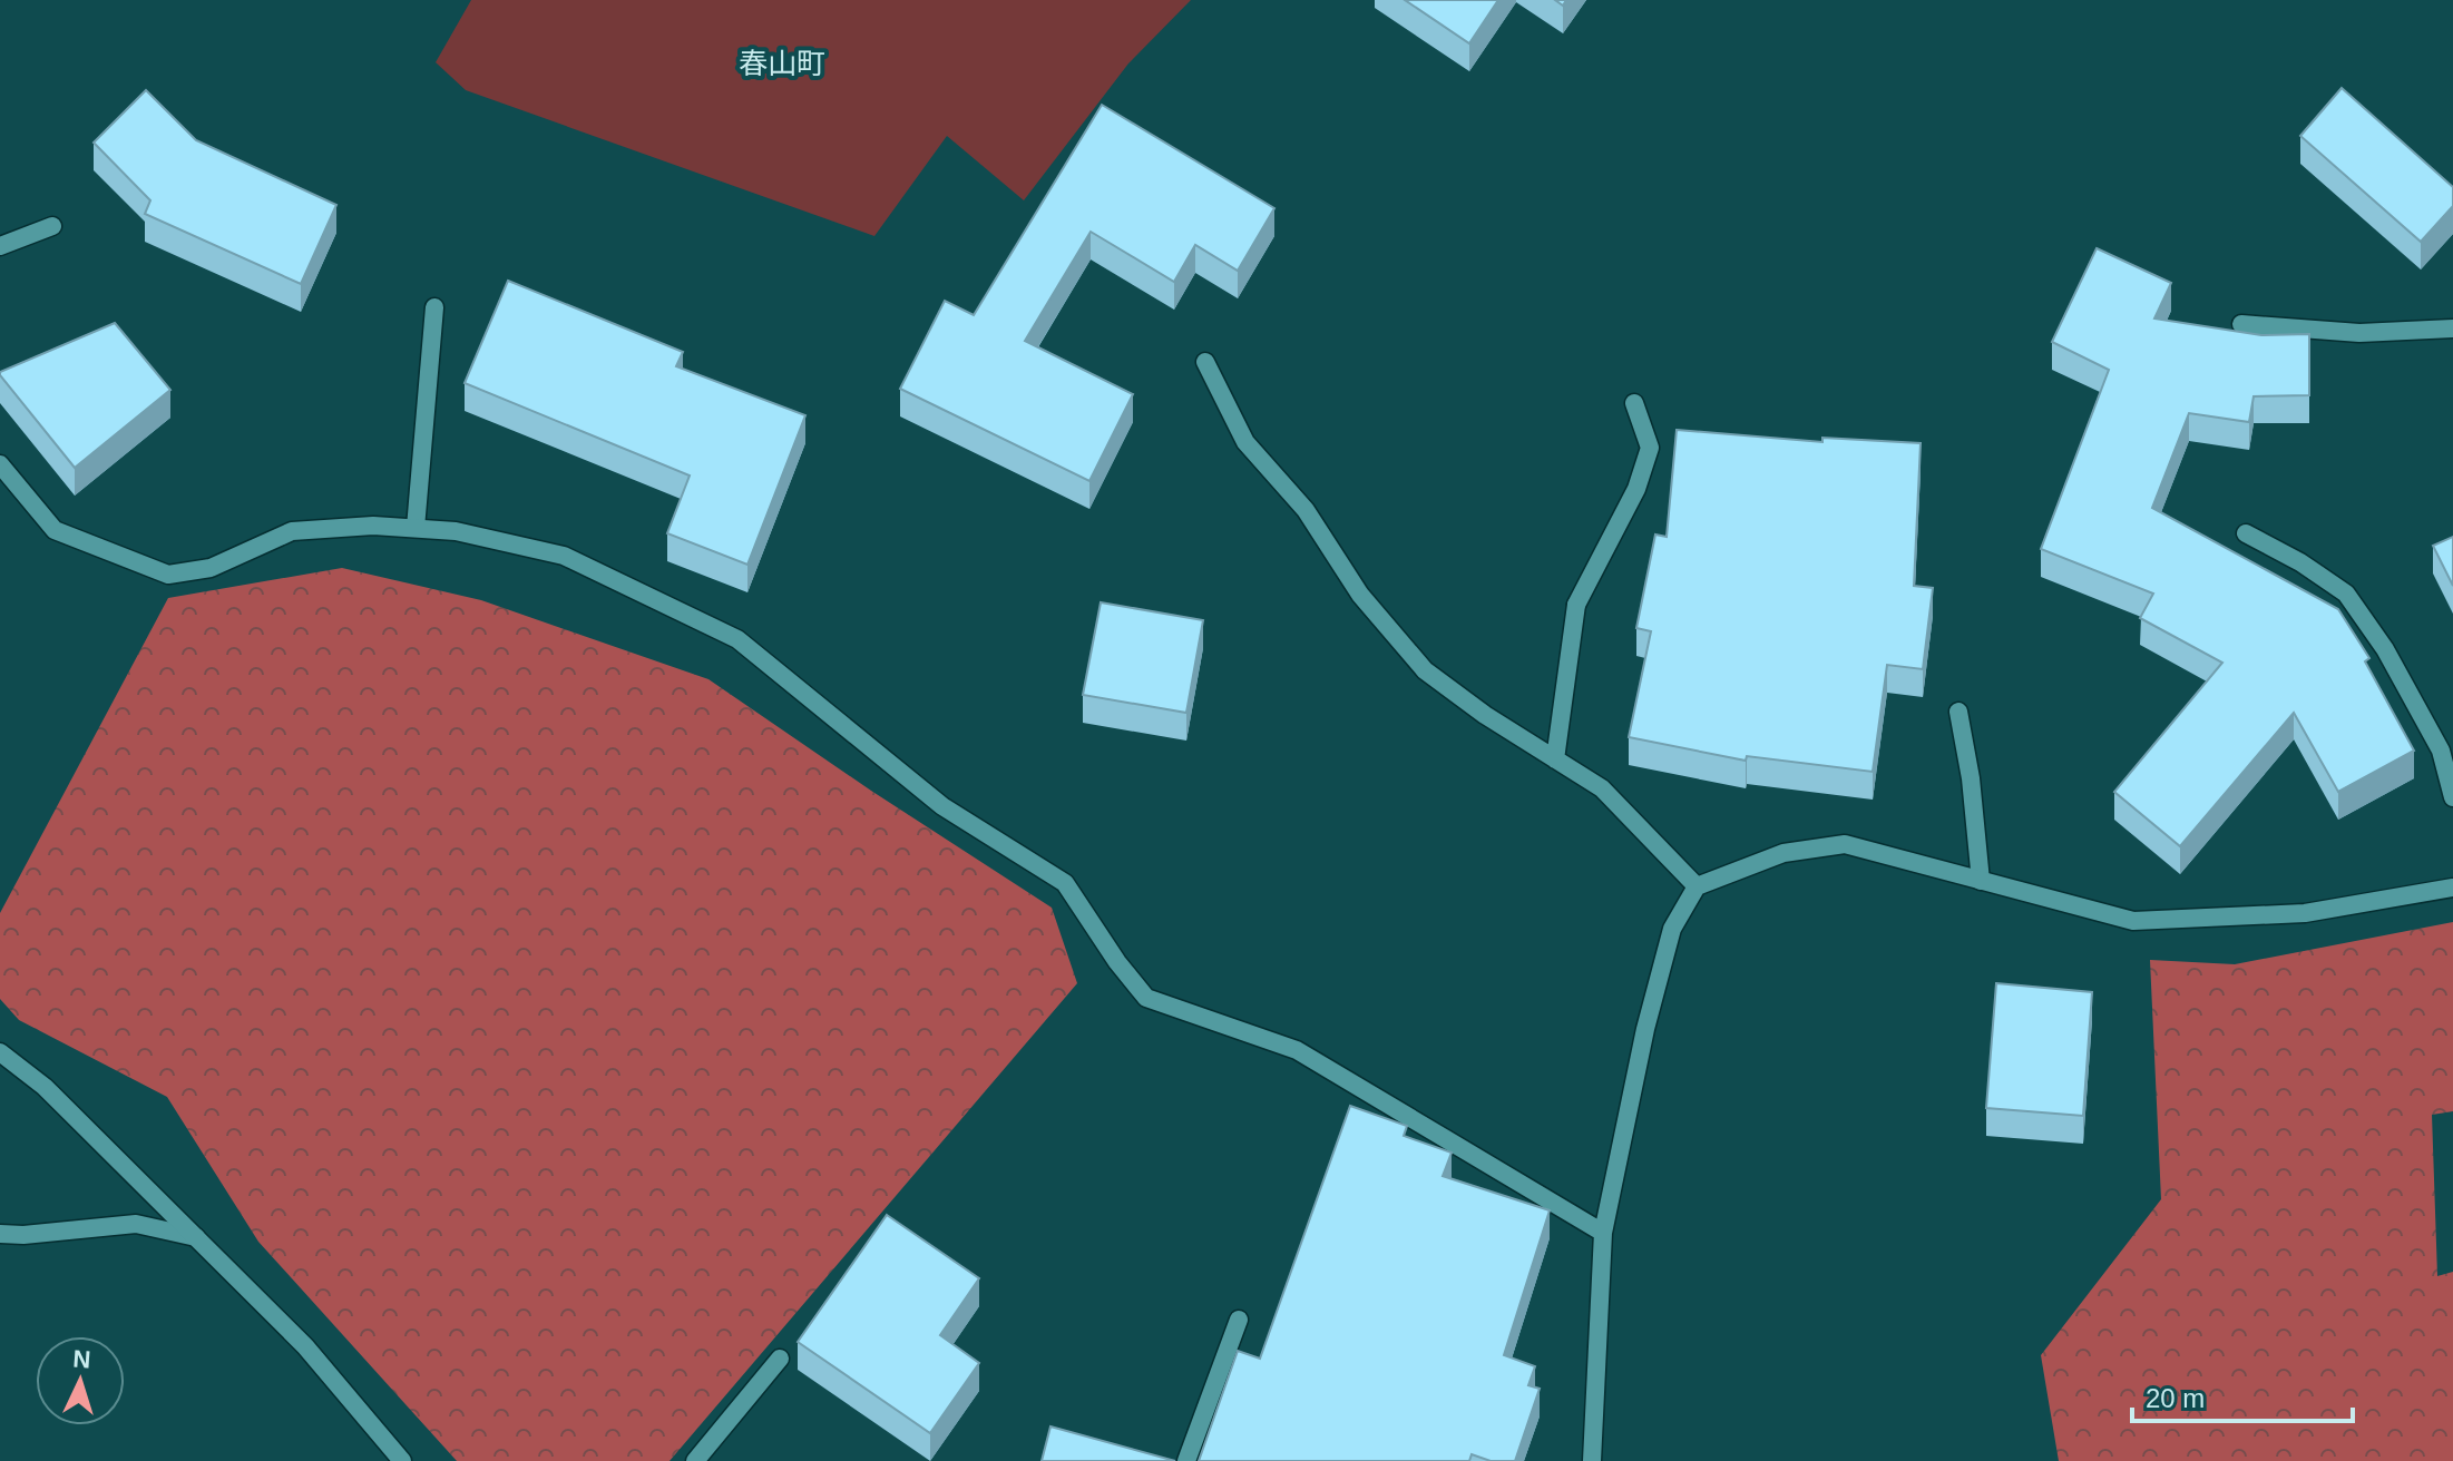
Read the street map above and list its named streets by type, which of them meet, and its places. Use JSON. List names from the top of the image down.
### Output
{
  "districts": ["春山町"],
  "scale_bar": "20 m",
  "north": "top"
}
